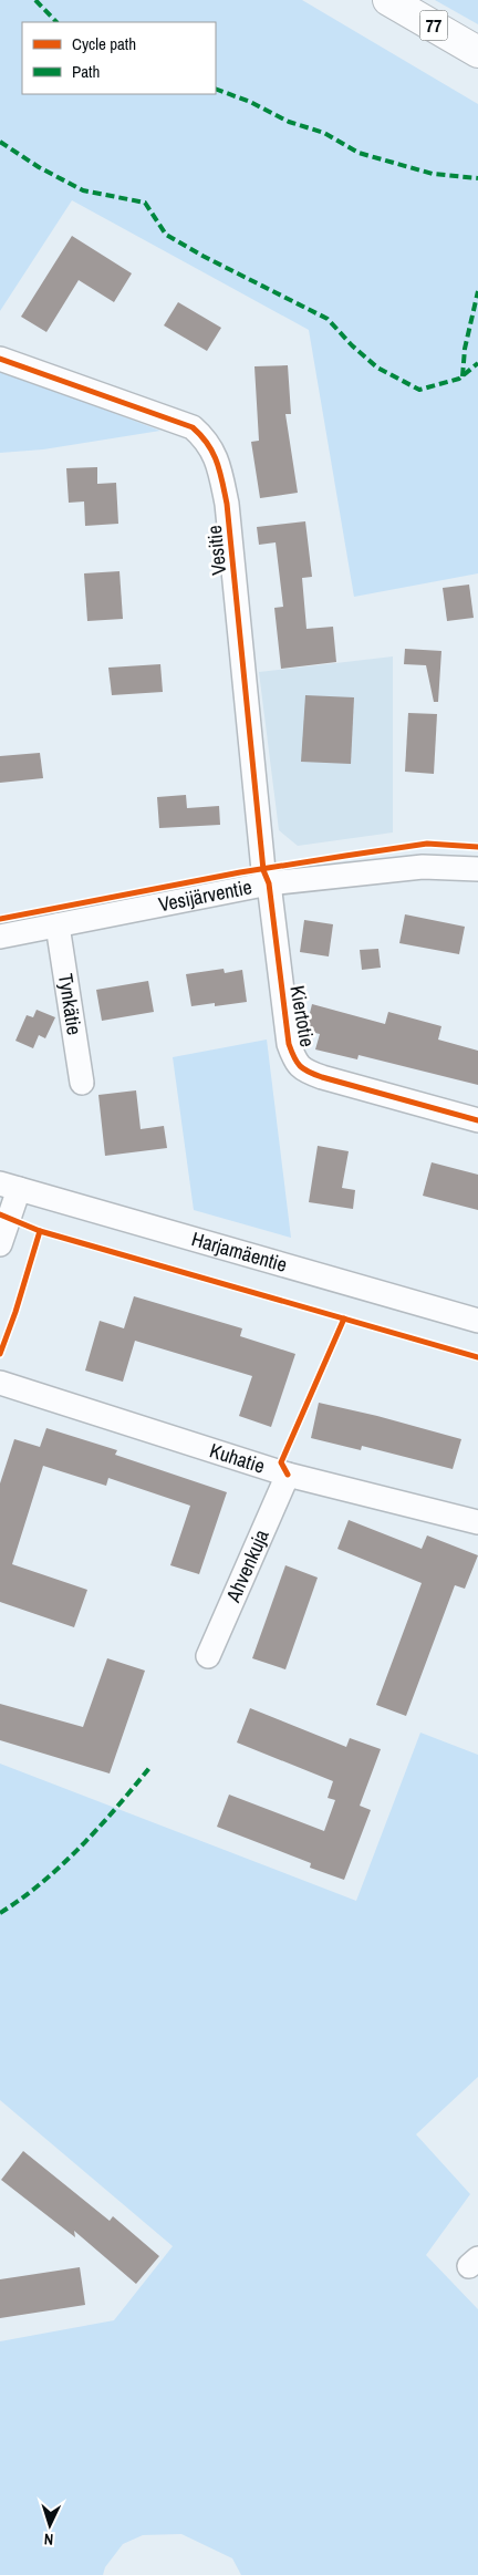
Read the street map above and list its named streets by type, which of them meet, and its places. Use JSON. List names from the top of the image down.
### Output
{
  "streets": {
    "main road": ["77"],
    "street": [
      "Vesitie",
      "Vesijärventie",
      "Tynkätie",
      "Kiertotie",
      "Harjamäentie",
      "Kuhatie",
      "Ahvenkuja"
    ]
  },
  "crossings": [
    ["Vesitie", "Vesijärventie"],
    ["Vesitie", "Kiertotie"],
    ["Vesijärventie", "Tynkätie"],
    ["Vesijärventie", "Kiertotie"],
    ["Kuhatie", "Ahvenkuja"]
  ],
  "legend": ["Cycle path", "Path"],
  "north": "bottom"
}
